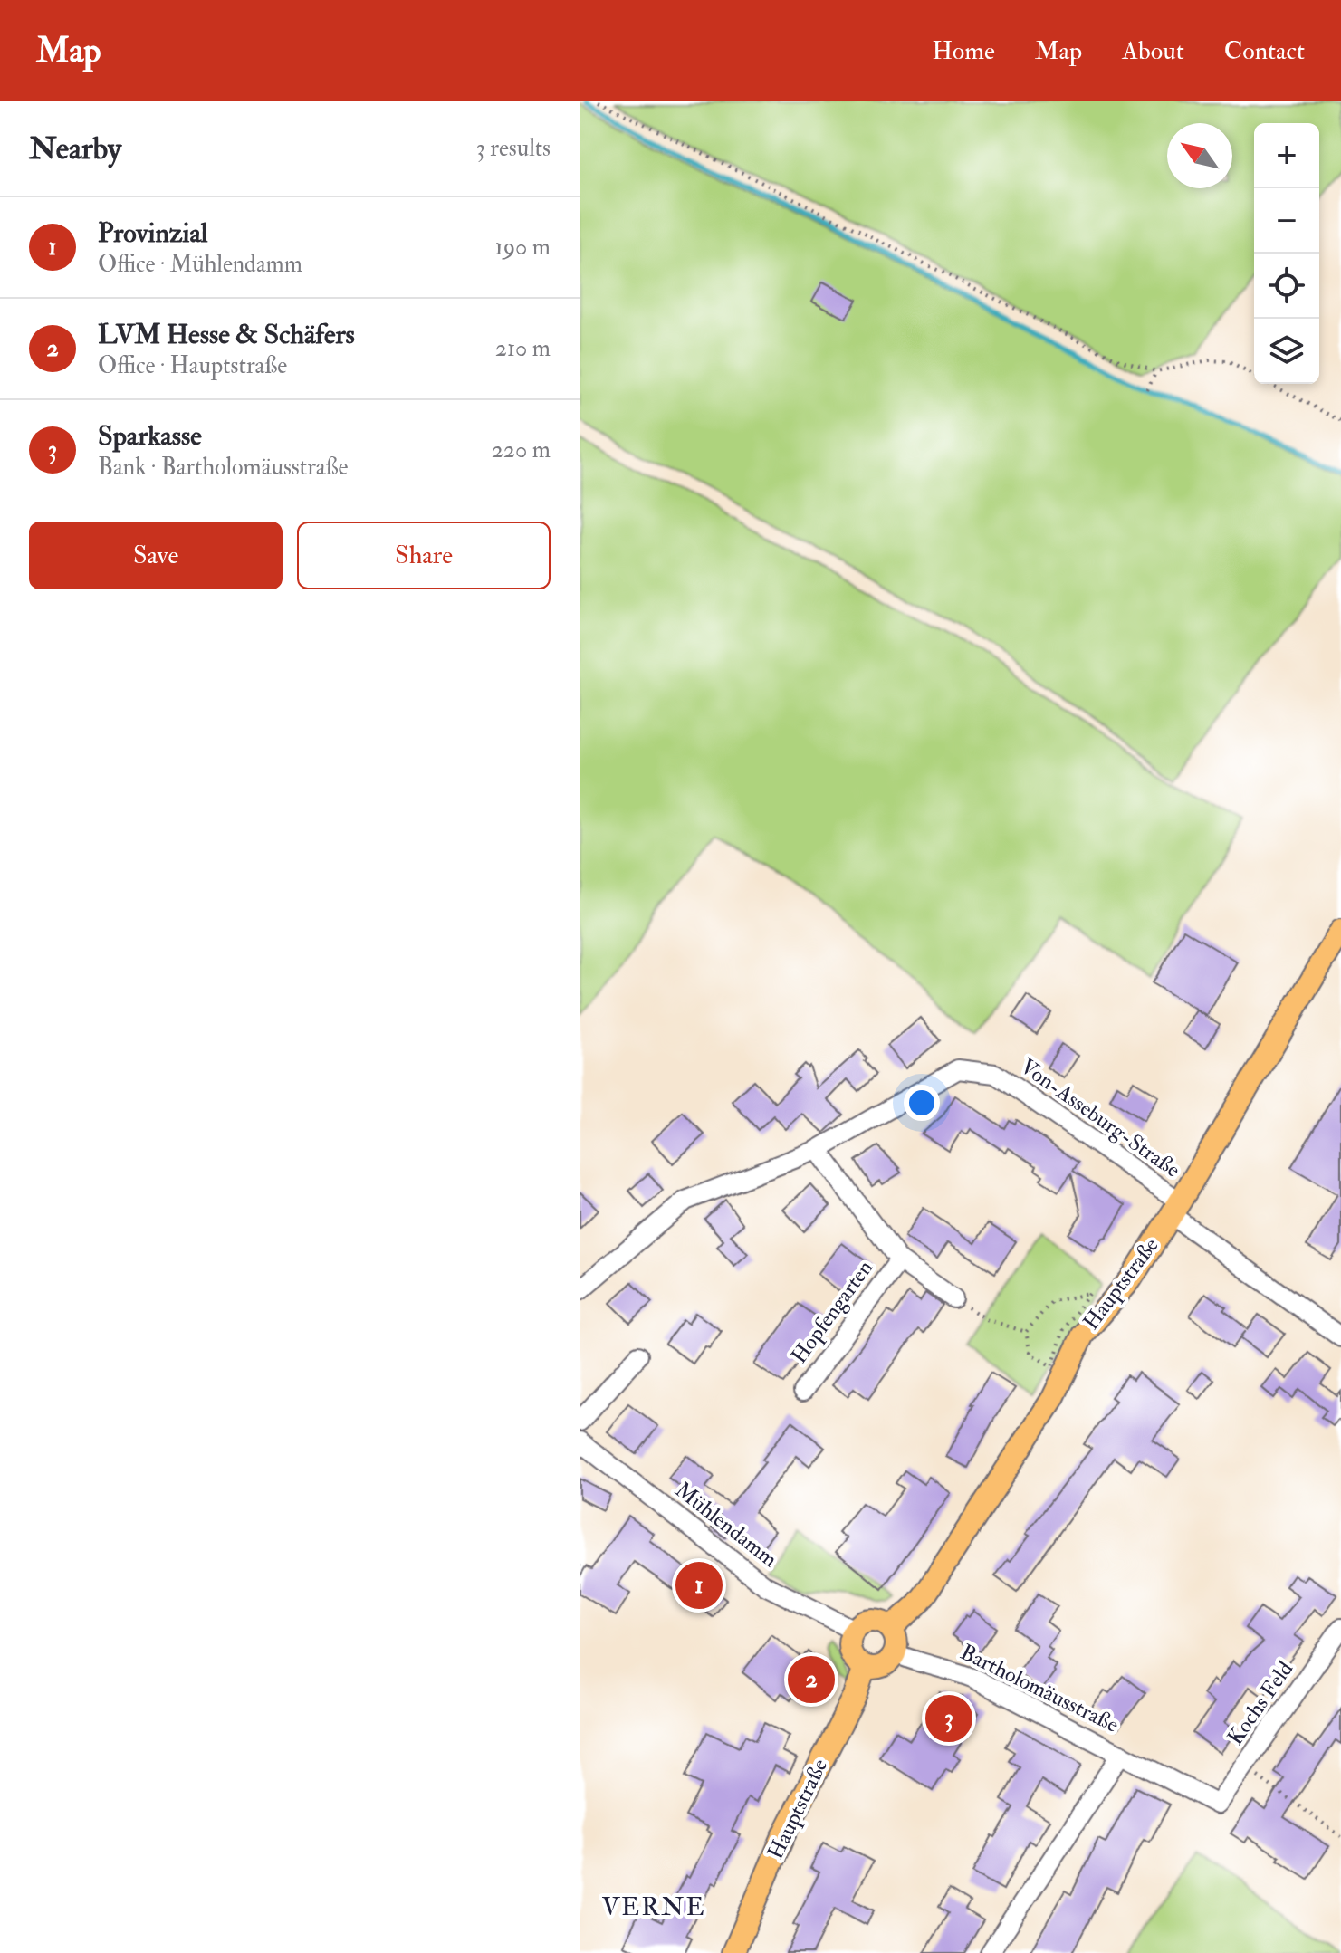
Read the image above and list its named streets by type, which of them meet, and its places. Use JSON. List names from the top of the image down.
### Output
{
  "streets": {
    "main road": ["Hauptstraße"],
    "street": [
      "Von-Asseburg-Straße",
      "Hopfengarten",
      "Mühlendamm",
      "Bartholomäusstraße",
      "Kochs Feld"
    ]
  },
  "crossings": [
    ["Von-Asseburg-Straße", "Hauptstraße"],
    ["Von-Asseburg-Straße", "Hopfengarten"],
    ["Hauptstraße", "Mühlendamm"],
    ["Hauptstraße", "Bartholomäusstraße"],
    ["Mühlendamm", "Bartholomäusstraße"],
    ["Bartholomäusstraße", "Kochs Feld"]
  ],
  "districts": ["VERNE"],
  "north": "top left",
  "page": {
    "header": "Map",
    "nav": [
      "Home",
      "Map",
      "About",
      "Contact"
    ],
    "heading": ["Nearby", "3 results"],
    "map_buttons": ["+", "−"],
    "list": [
      {
        "mark": "1",
        "name": "Provinzial",
        "note": "Office · Mühlendamm",
        "value": "190 m"
      },
      {
        "mark": "2",
        "name": "LVM Hesse & Schäfers",
        "note": "Office · Hauptstraße",
        "value": "210 m"
      },
      {
        "mark": "3",
        "name": "Sparkasse",
        "note": "Bank · Bartholomäusstraße",
        "value": "220 m"
      }
    ],
    "buttons": ["Save", "Share"],
    "pins": ["1", "2", "3"]
  }
}
